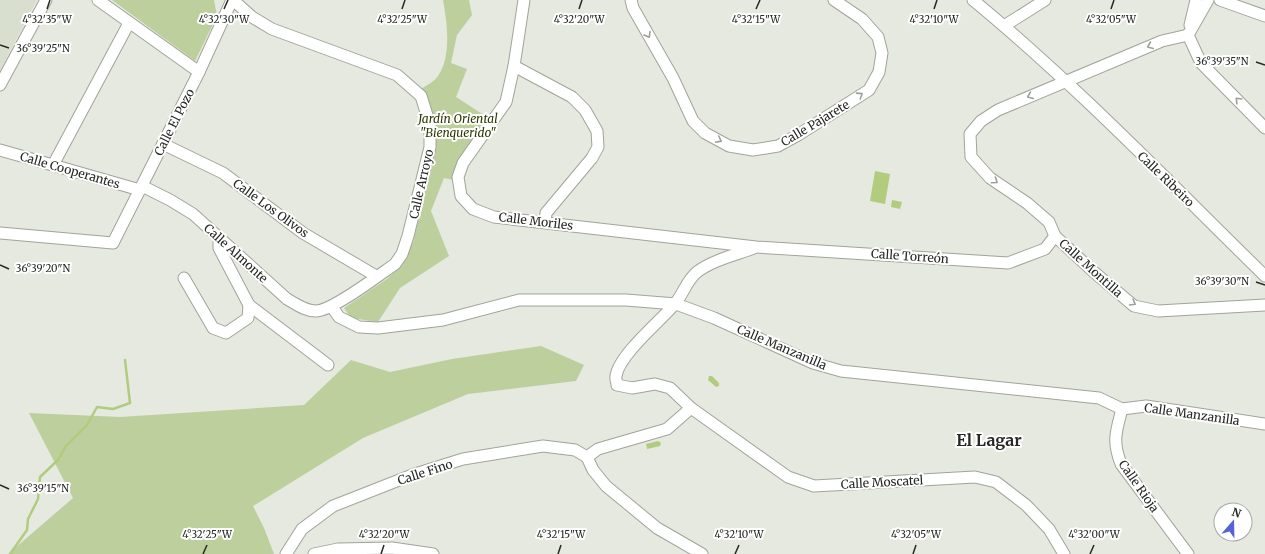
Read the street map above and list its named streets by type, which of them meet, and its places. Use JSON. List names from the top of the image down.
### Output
{
  "streets": {
    "street": [
      "Calle El Pozo",
      "Calle Pajarete",
      "Calle Cooperantes",
      "Calle Ribeiro",
      "Calle Arroyo",
      "Calle Los Olivos",
      "Calle Moriles",
      "Calle Almonte",
      "Calle Torreón",
      "Calle Montilla",
      "Calle Manzanilla",
      "Calle Fino",
      "Calle Moscatel",
      "Calle Rioja"
    ]
  },
  "crossings": [
    ["Calle El Pozo", "Calle Cooperantes"],
    ["Calle El Pozo", "Calle Arroyo"],
    ["Calle El Pozo", "Calle Los Olivos"],
    ["Calle El Pozo", "Calle Almonte"],
    ["Calle Cooperantes", "Calle Almonte"],
    ["Calle Ribeiro", "Calle Montilla"],
    ["Calle Arroyo", "Calle Los Olivos"],
    ["Calle Arroyo", "Calle Almonte"],
    ["Calle Arroyo", "Calle Manzanilla"],
    ["Calle Moriles", "Calle Torreón"],
    ["Calle Almonte", "Calle Manzanilla"],
    ["Calle Torreón", "Calle Montilla"],
    ["Calle Manzanilla", "Calle Moscatel"],
    ["Calle Manzanilla", "Calle Rioja"]
  ],
  "districts": ["El Lagar"],
  "parks": ["Jardín Oriental \"Bienquerido\""],
  "north": "top",
  "coordinates": [
    "4°32'30\"W",
    "4°32'25\"W",
    "4°32'20\"W",
    "4°32'15\"W",
    "4°32'10\"W",
    "4°32'05\"W",
    "4°32'35\"W",
    "36°39'25\"N",
    "36°39'35\"N",
    "36°39'20\"N",
    "36°39'30\"N",
    "36°39'15\"N",
    "4°32'00\"W"
  ]
}
